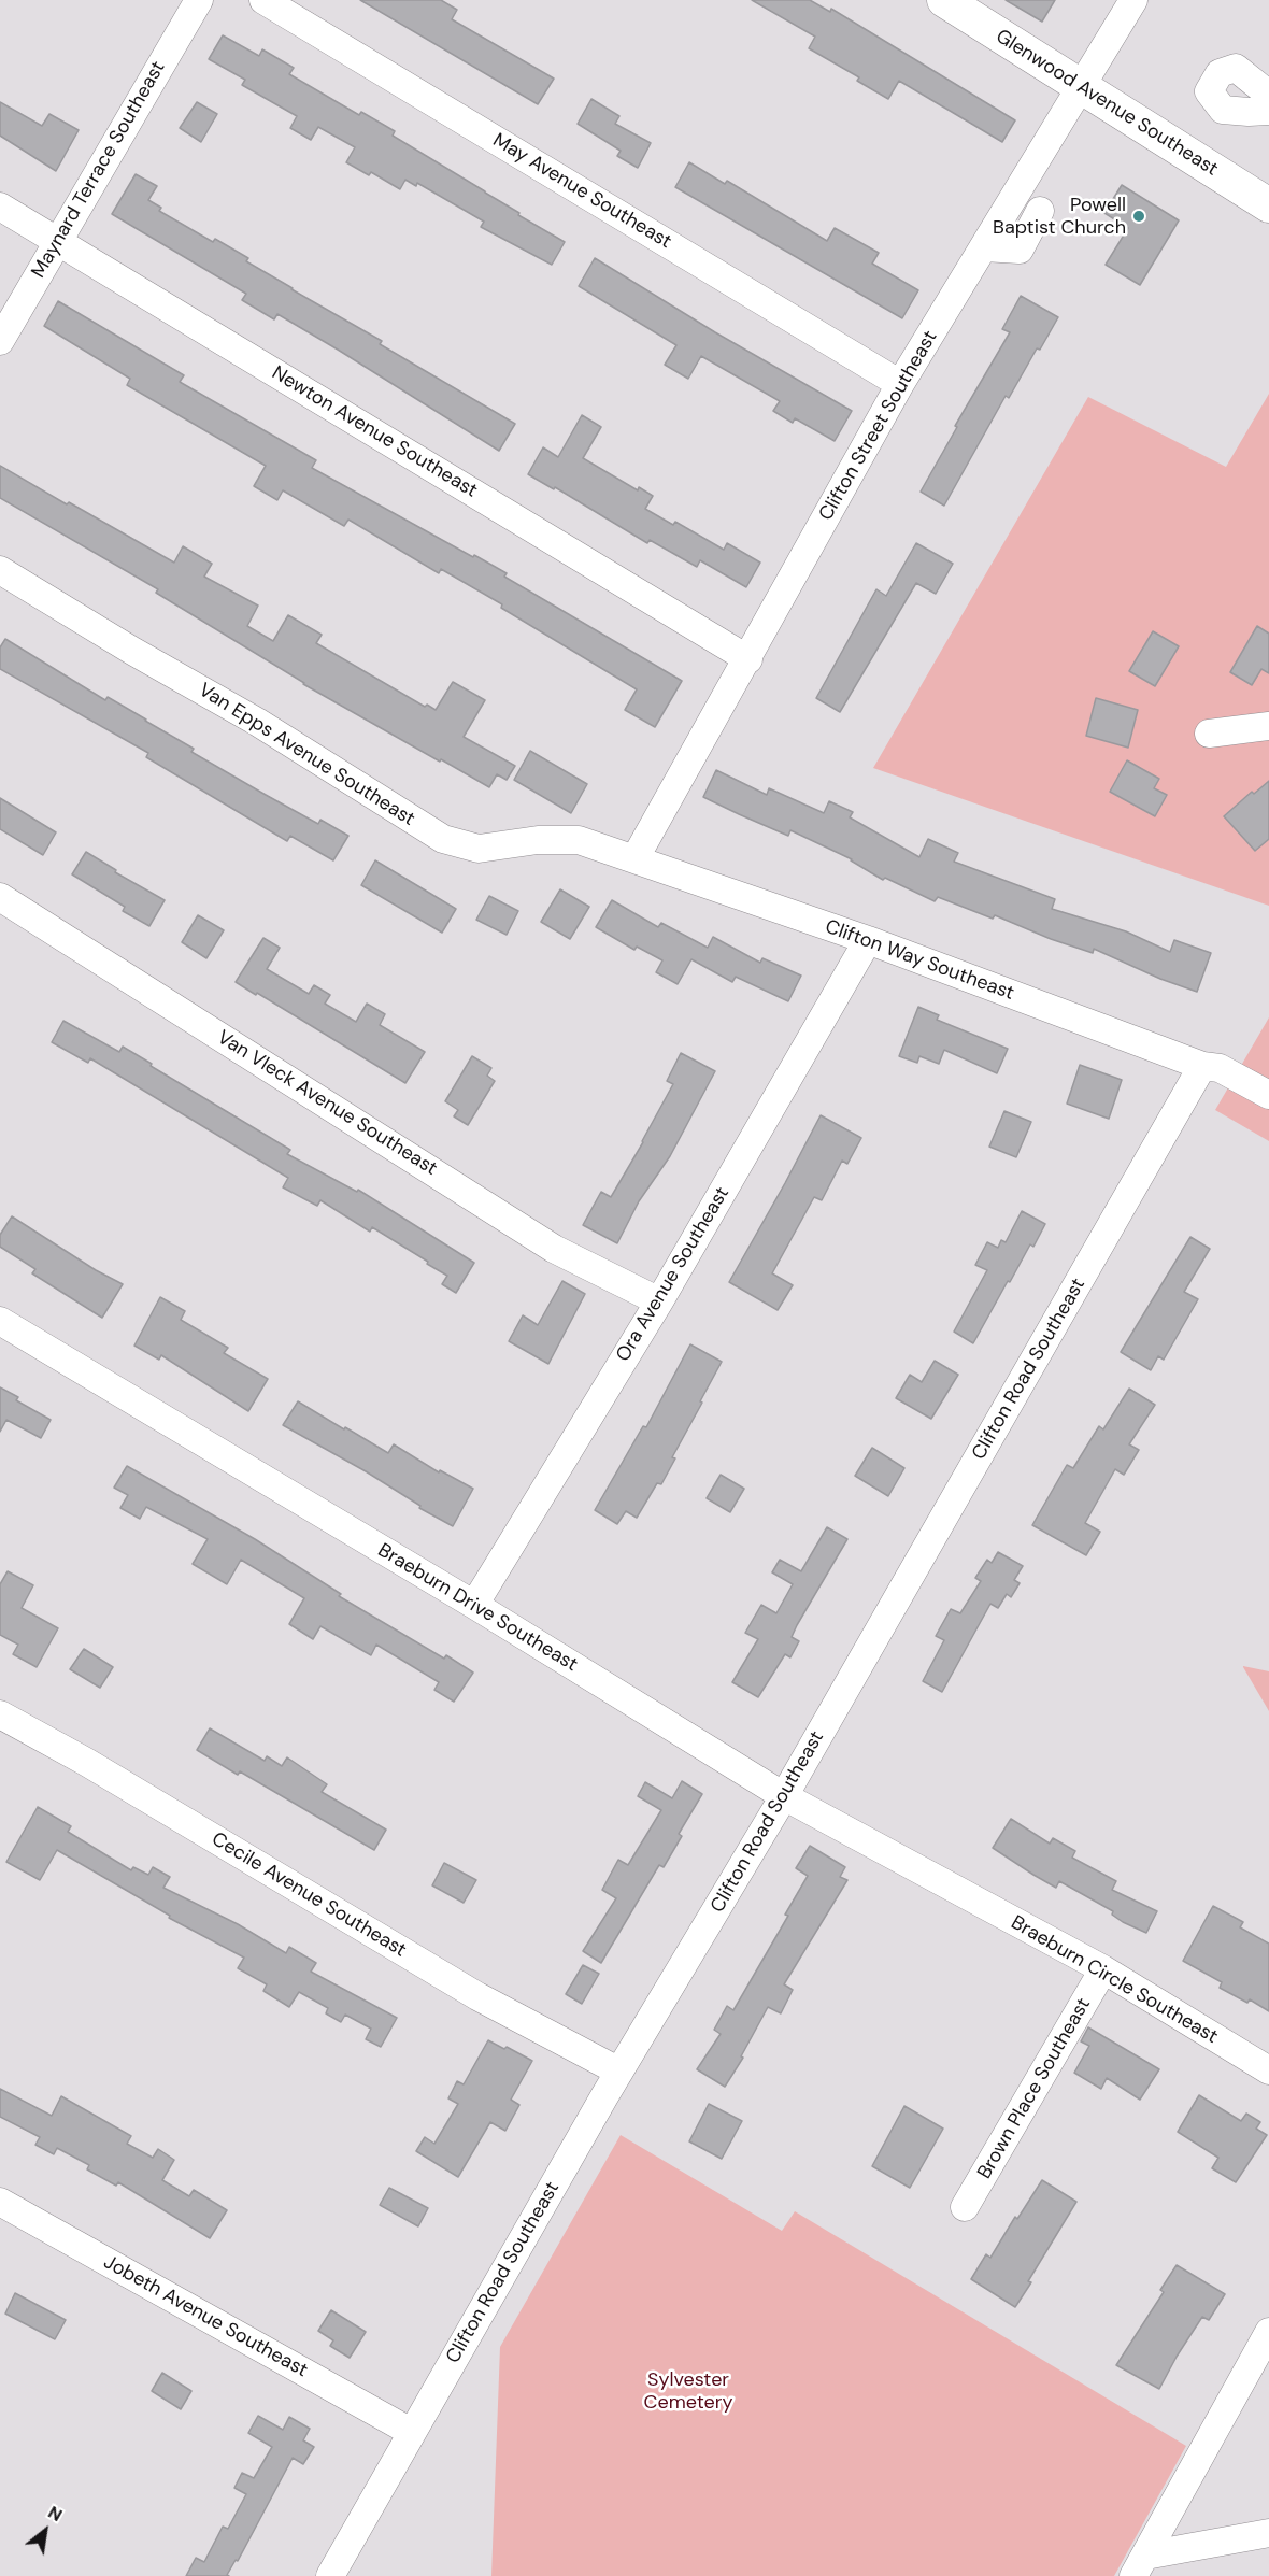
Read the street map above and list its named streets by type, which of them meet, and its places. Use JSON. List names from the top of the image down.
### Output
{
  "streets": {
    "main road": ["Glenwood Avenue Southeast"],
    "street": [
      "Maynard Terrace Southeast",
      "May Avenue Southeast",
      "Clifton Street Southeast",
      "Newton Avenue Southeast",
      "Van Epps Avenue Southeast",
      "Clifton Way Southeast",
      "Van Vleck Avenue Southeast",
      "Ora Avenue Southeast",
      "Clifton Road Southeast",
      "Braeburn Drive Southeast",
      "Cecile Avenue Southeast",
      "Braeburn Circle Southeast",
      "Brown Place Southeast",
      "Jobeth Avenue Southeast"
    ]
  },
  "crossings": [
    ["Glenwood Avenue Southeast", "Clifton Street Southeast"],
    ["Maynard Terrace Southeast", "Newton Avenue Southeast"],
    ["May Avenue Southeast", "Clifton Street Southeast"],
    ["Clifton Street Southeast", "Newton Avenue Southeast"],
    ["Clifton Street Southeast", "Van Epps Avenue Southeast"],
    ["Clifton Street Southeast", "Clifton Way Southeast"],
    ["Van Epps Avenue Southeast", "Clifton Way Southeast"],
    ["Clifton Way Southeast", "Ora Avenue Southeast"],
    ["Clifton Way Southeast", "Clifton Road Southeast"],
    ["Van Vleck Avenue Southeast", "Ora Avenue Southeast"],
    ["Ora Avenue Southeast", "Braeburn Drive Southeast"],
    ["Clifton Road Southeast", "Braeburn Drive Southeast"],
    ["Clifton Road Southeast", "Cecile Avenue Southeast"],
    ["Clifton Road Southeast", "Jobeth Avenue Southeast"],
    ["Braeburn Drive Southeast", "Braeburn Circle Southeast"],
    ["Braeburn Circle Southeast", "Brown Place Southeast"]
  ],
  "parks": ["Sylvester Cemetery"],
  "places": ["Powell Baptist Church"],
  "north": "top right"
}
